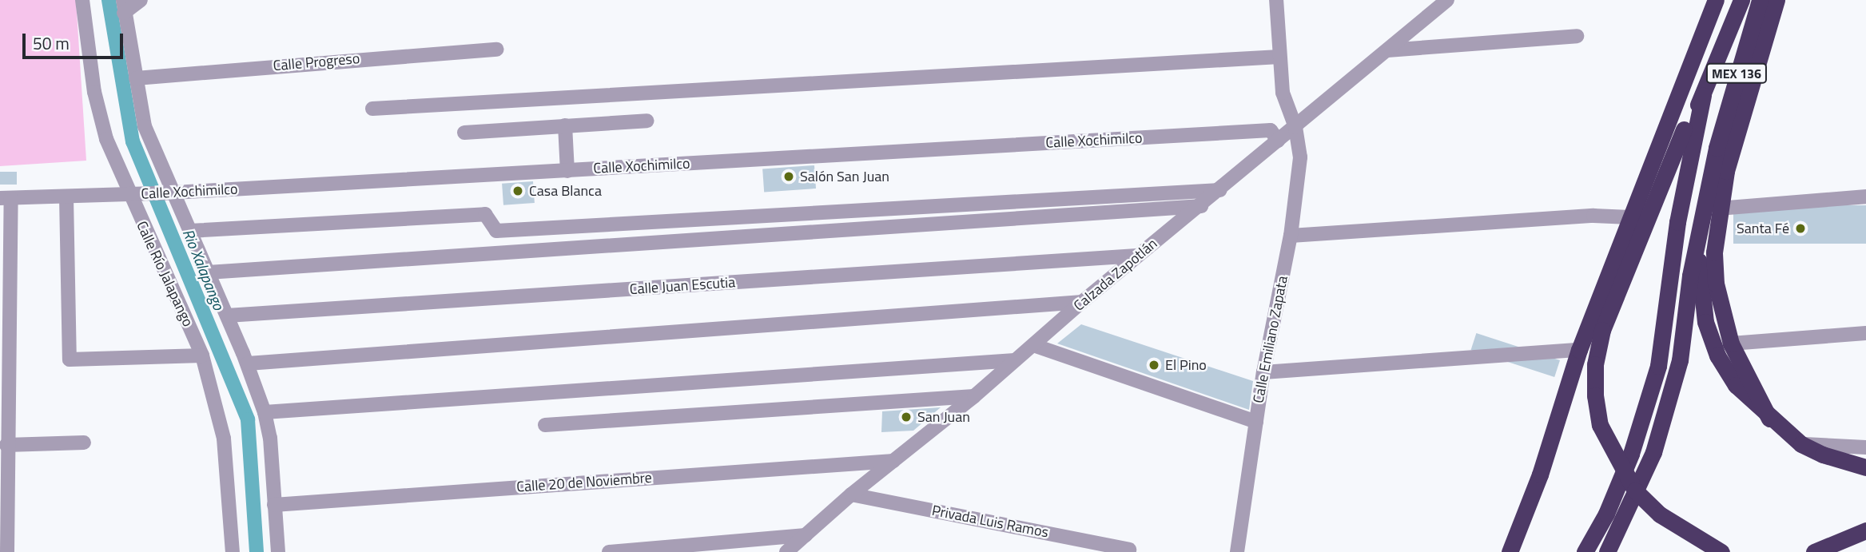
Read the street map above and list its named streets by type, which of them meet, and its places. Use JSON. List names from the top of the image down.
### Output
{
  "streets": {
    "highway": ["MEX 136"],
    "street": [
      "Calle Progreso",
      "Calle Xochimilco",
      "Calle Río Jalapango",
      "Calzada Zapotlán",
      "Calle Juan Escutia",
      "Calle Emiliano Zapata",
      "Calle 20 de Noviembre",
      "Privada Luis Ramos"
    ]
  },
  "crossings": [
    ["Calle Xochimilco", "Calle Río Jalapango"],
    ["Calle Xochimilco", "Calzada Zapotlán"],
    ["Calzada Zapotlán", "Calle Juan Escutia"],
    ["Calzada Zapotlán", "Calle Emiliano Zapata"],
    ["Calzada Zapotlán", "Calle 20 de Noviembre"],
    ["Calzada Zapotlán", "Privada Luis Ramos"]
  ],
  "water": ["Rio Xalapango"],
  "places": [
    "Salón San Juan",
    "Casa Blanca",
    "Santa Fé",
    "El Pino",
    "San Juan"
  ],
  "scale_bar": "50 m"
}
